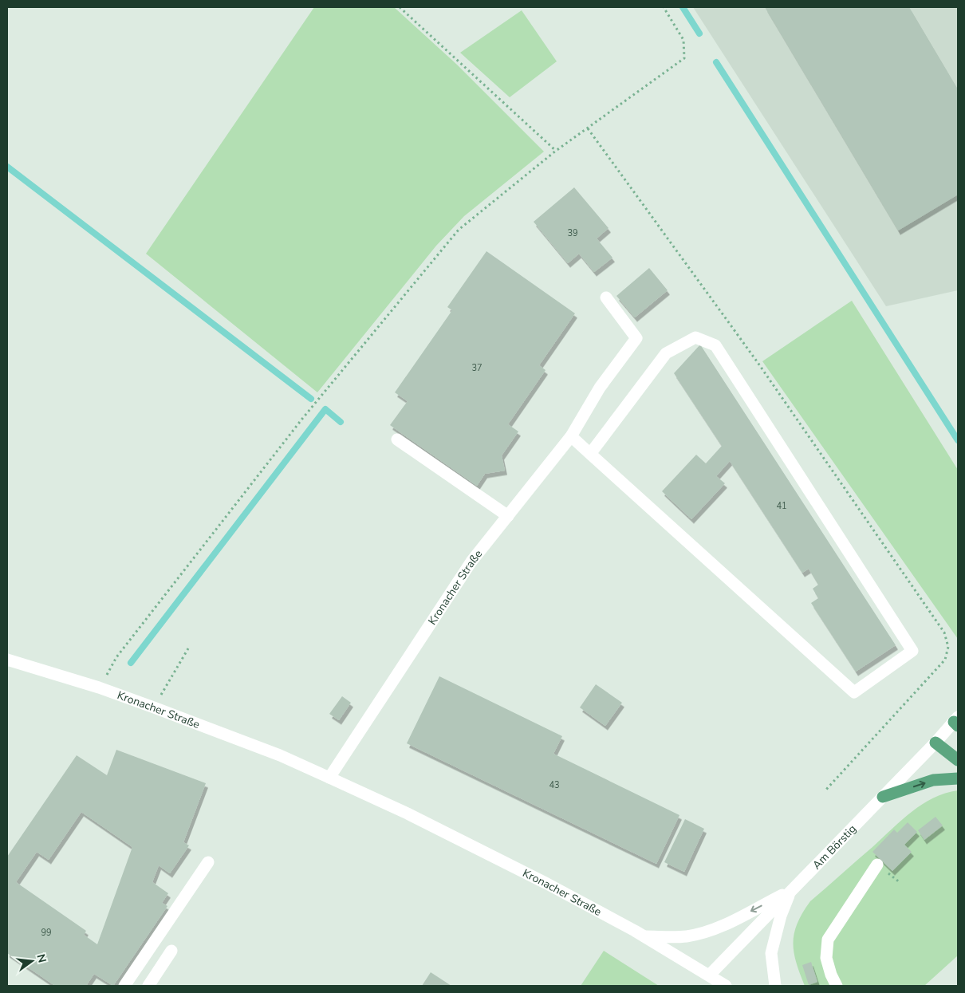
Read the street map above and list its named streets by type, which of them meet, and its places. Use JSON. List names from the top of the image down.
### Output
{
  "streets": {
    "street": ["Kronacher Straße", "Am Börstig"]
  },
  "crossings": [
    ["Kronacher Straße", "Am Börstig"]
  ],
  "house_numbers": [
    "39",
    "37",
    "41",
    "43",
    "99"
  ],
  "north": "right"
}
